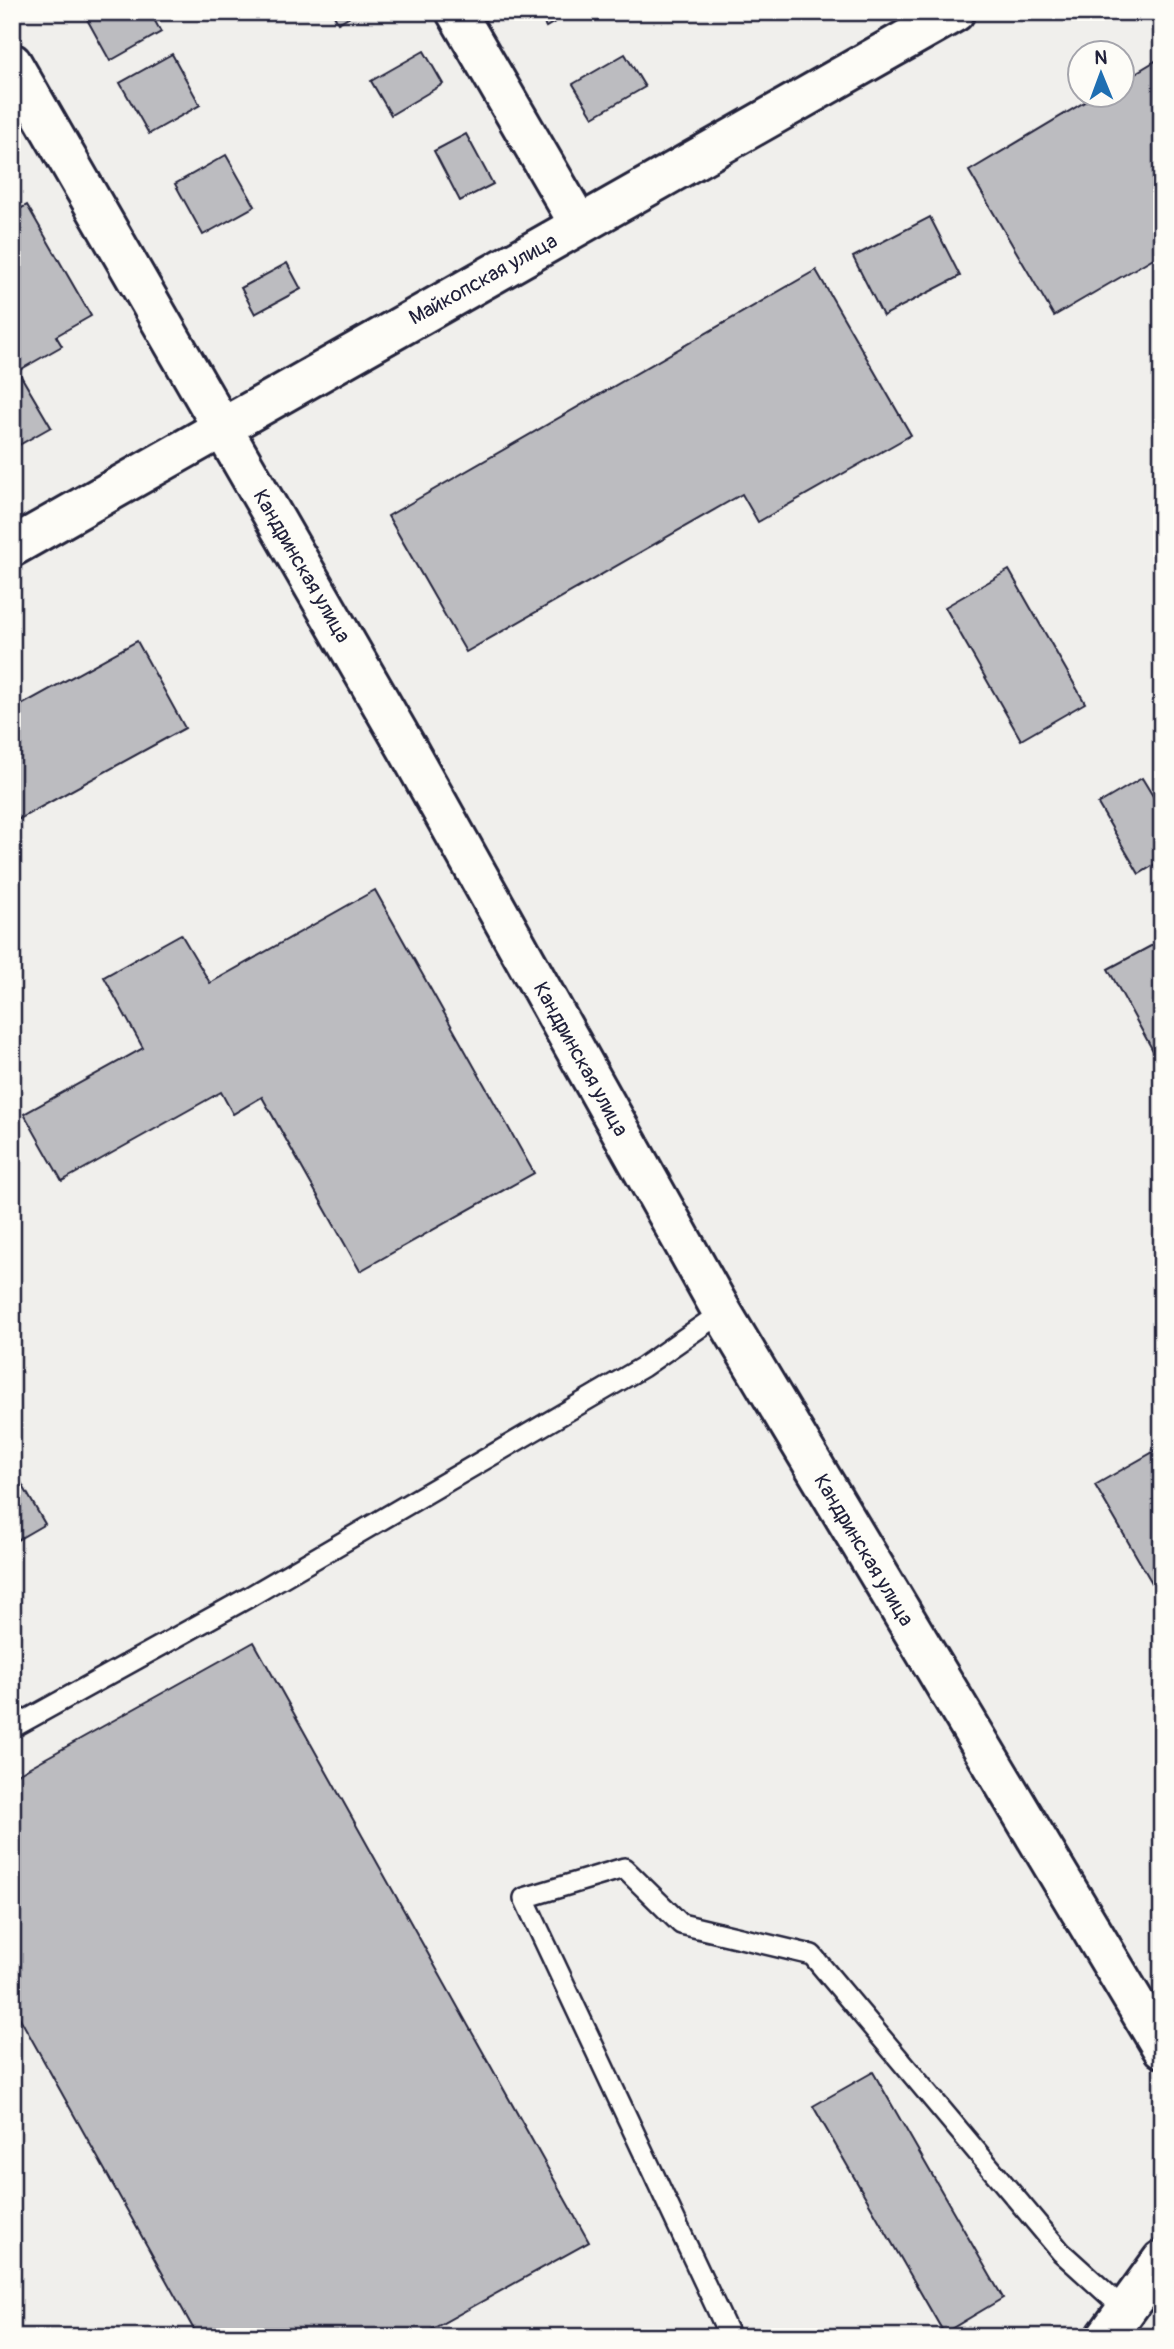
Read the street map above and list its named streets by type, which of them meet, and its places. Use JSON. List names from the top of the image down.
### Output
{
  "streets": {
    "street": ["Майкопская улица", "Кандринская улица"]
  },
  "crossings": [
    ["Майкопская улица", "Кандринская улица"]
  ],
  "north": "top"
}
